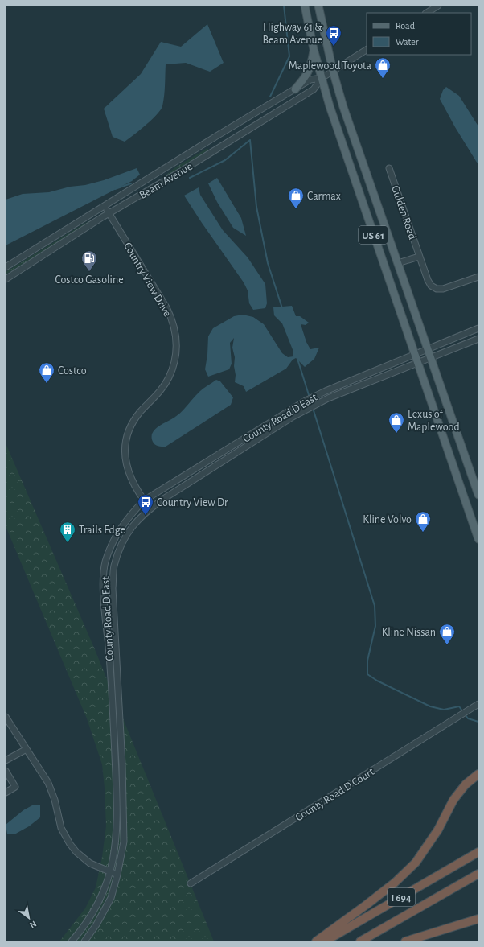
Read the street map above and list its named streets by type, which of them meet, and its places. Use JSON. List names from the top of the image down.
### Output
{
  "streets": {
    "highway": ["I 694"],
    "main road": ["US 61"],
    "street": [
      "Beam Avenue",
      "Gulden Road",
      "Country View Drive",
      "County Road D East",
      "County Road D Court"
    ]
  },
  "crossings": [
    ["Beam Avenue", "US 61"],
    ["Beam Avenue", "Country View Drive"],
    ["US 61", "County Road D East"],
    ["Country View Drive", "County Road D East"]
  ],
  "places": {
    "bus stop": ["Highway 61 & Beam Avenue", "Country View Dr"],
    "shop": [
      "Maplewood Toyota",
      "Carmax",
      "Costco",
      "Lexus of Maplewood",
      "Kline Volvo",
      "Kline Nissan"
    ],
    "fuel station": ["Costco Gasoline"],
    "building": ["Trails Edge"]
  },
  "legend": ["Road", "Water"],
  "north": "bottom right"
}
